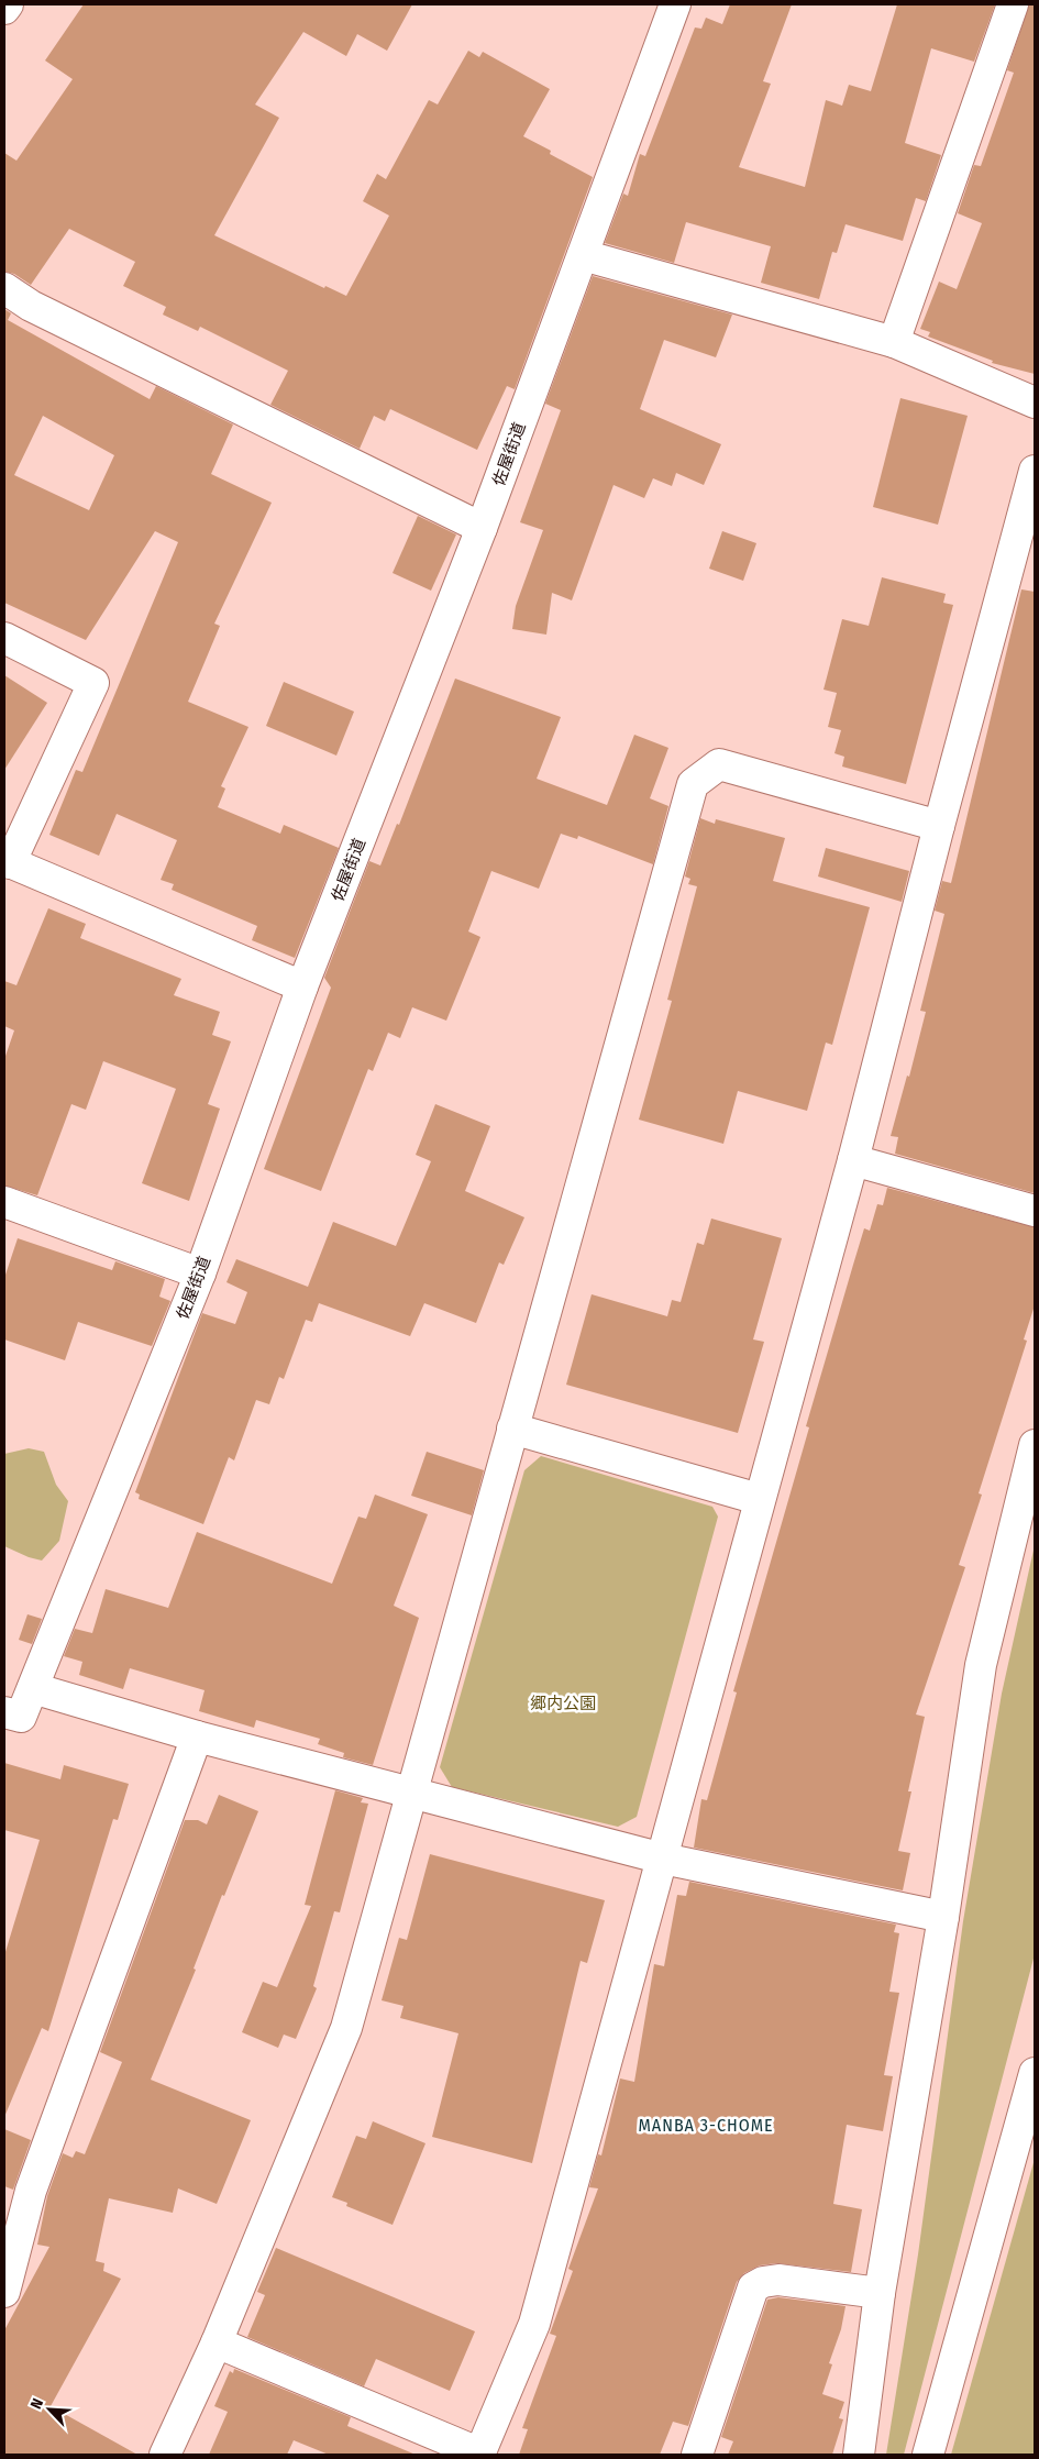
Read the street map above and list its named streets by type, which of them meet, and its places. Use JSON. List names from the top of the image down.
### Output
{
  "streets": {
    "street": ["佐屋街道"]
  },
  "districts": ["MANBA 3-CHOME"],
  "parks": ["郷内公園"],
  "north": "top left"
}
